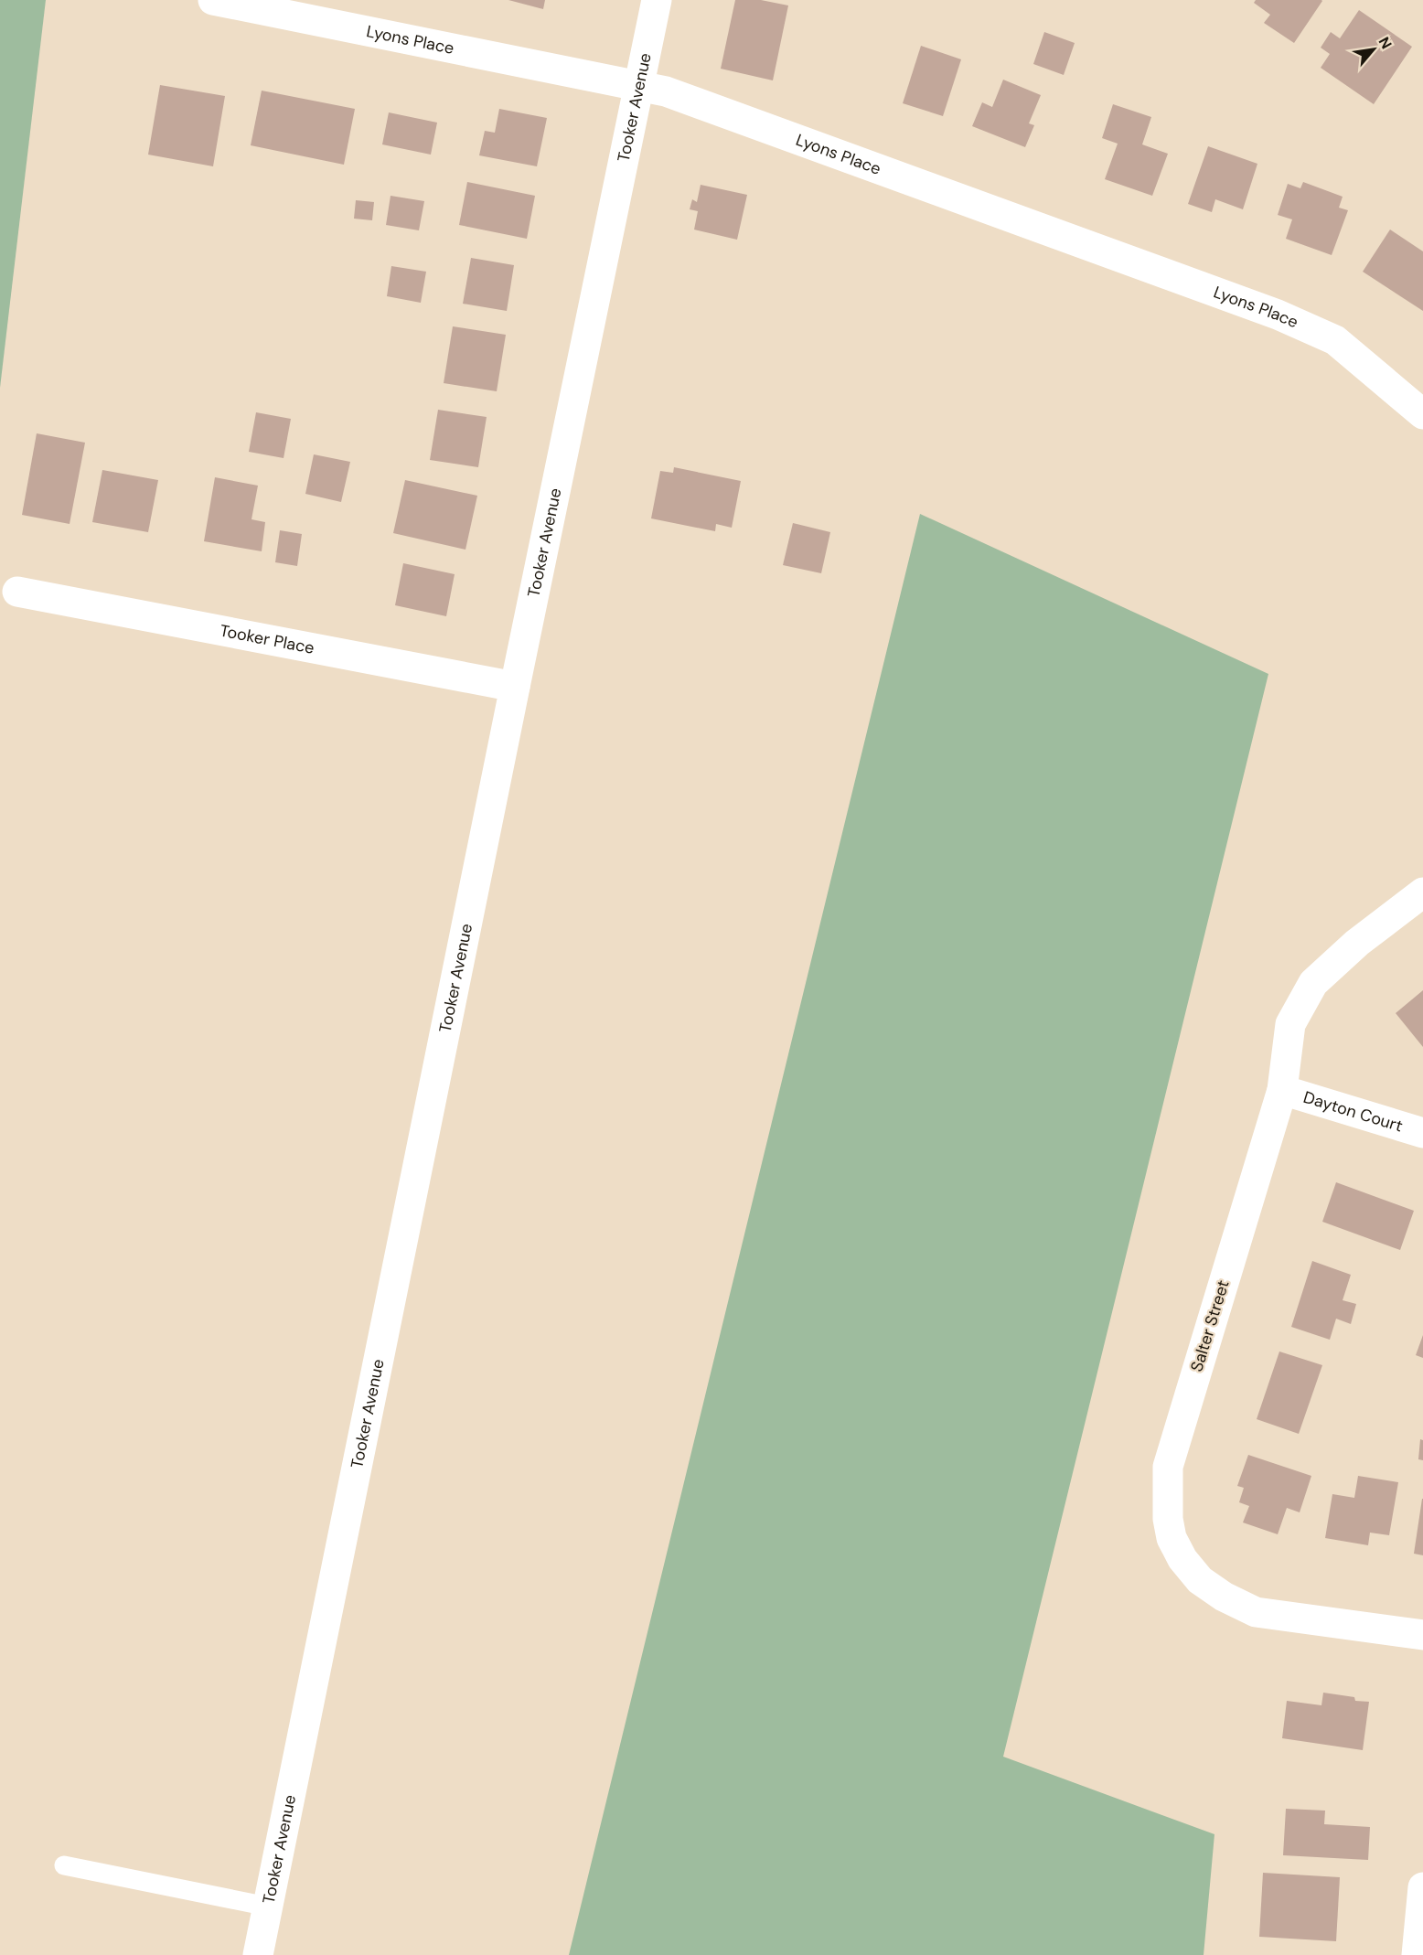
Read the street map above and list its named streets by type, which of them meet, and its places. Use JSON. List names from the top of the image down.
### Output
{
  "streets": {
    "street": [
      "Lyons Place",
      "Tooker Avenue",
      "Tooker Place",
      "Dayton Court",
      "Salter Street"
    ]
  },
  "crossings": [
    ["Lyons Place", "Tooker Avenue"],
    ["Tooker Avenue", "Tooker Place"],
    ["Dayton Court", "Salter Street"]
  ],
  "north": "top right"
}
